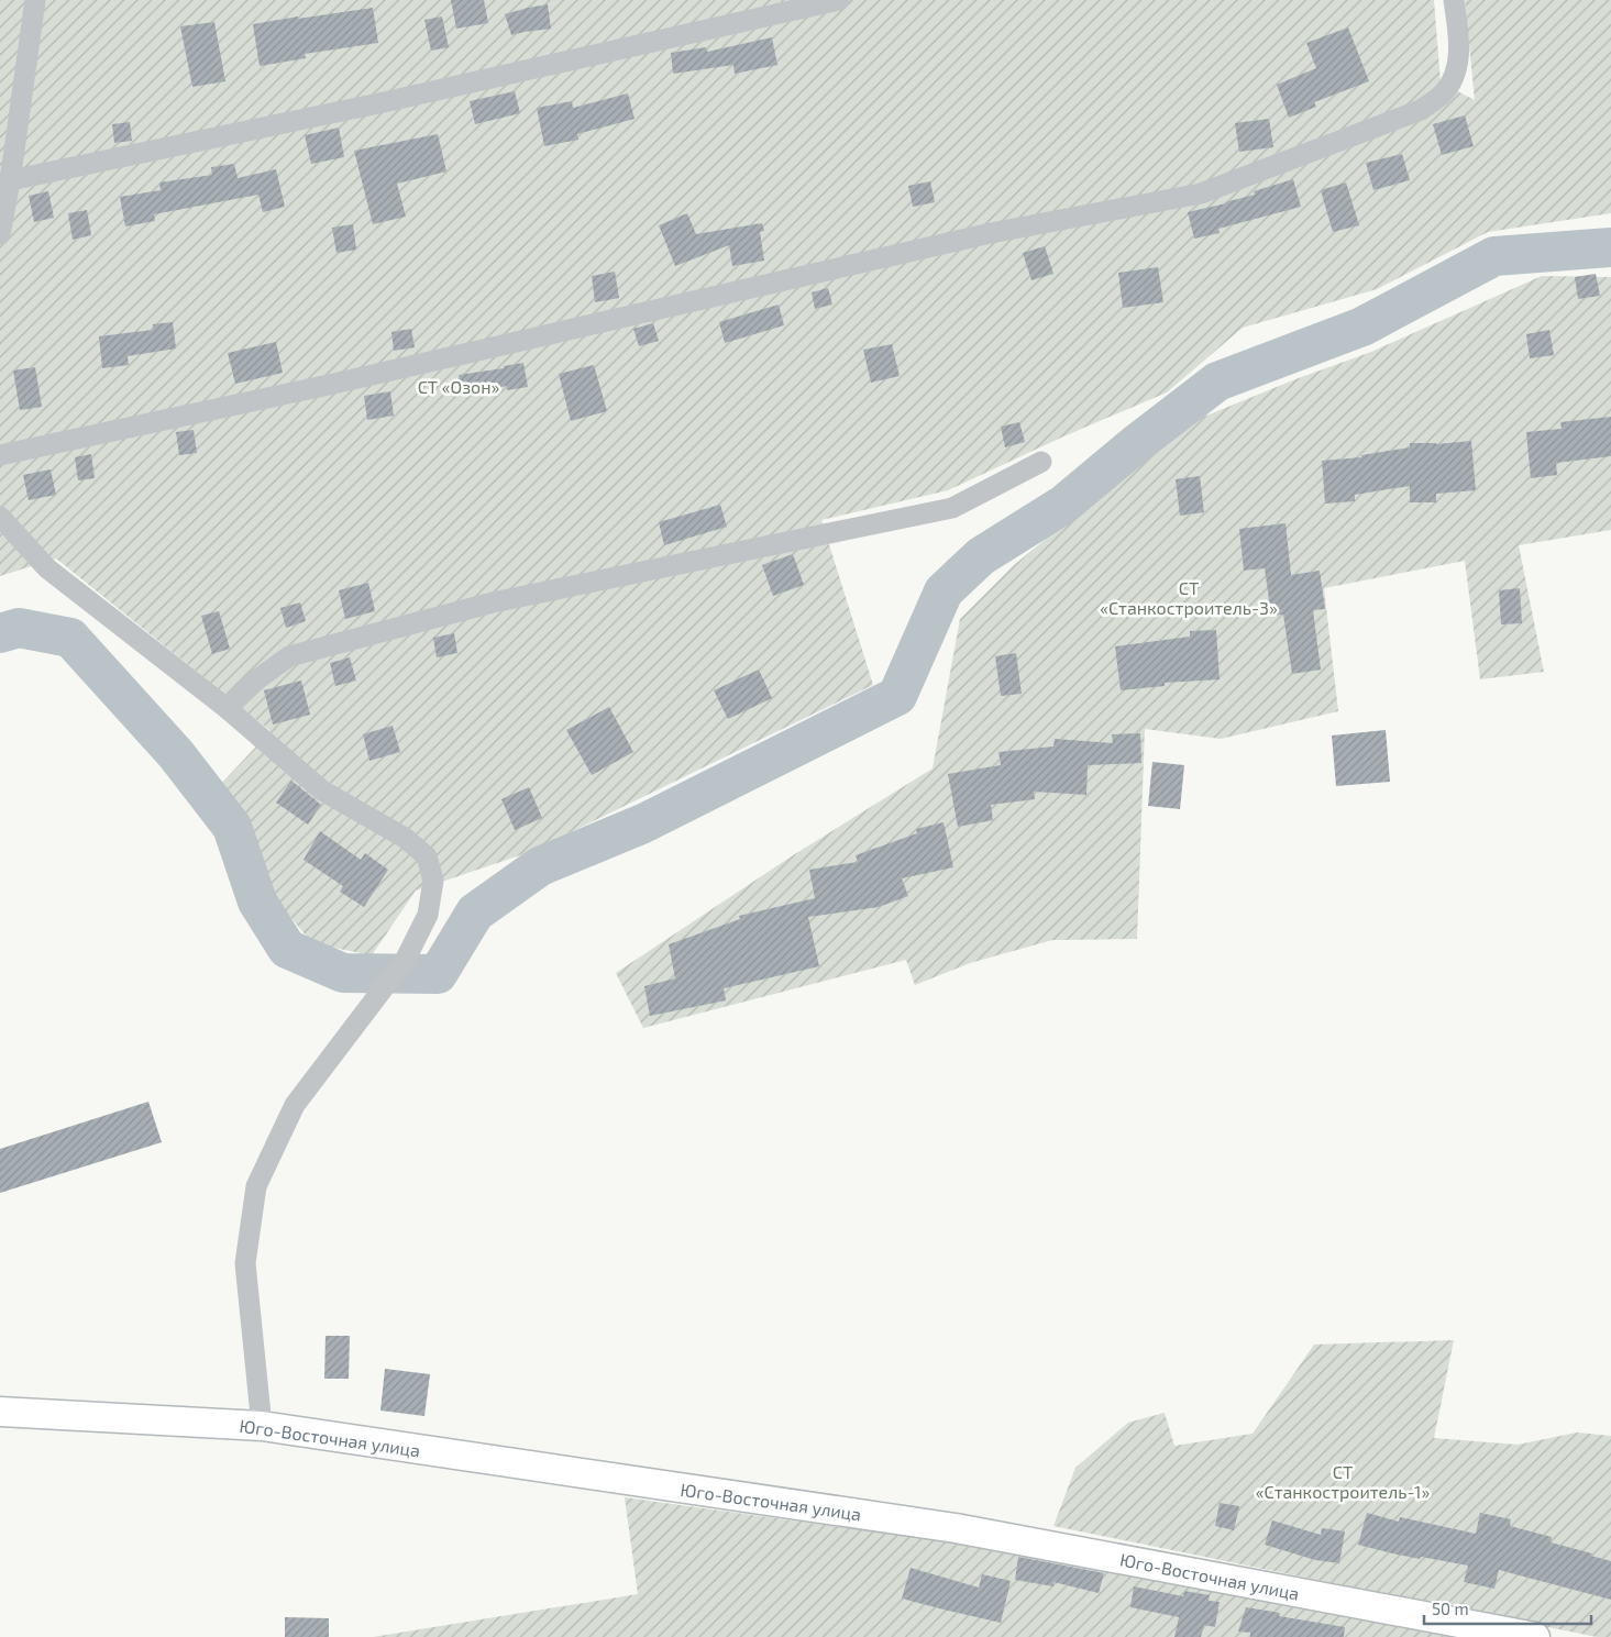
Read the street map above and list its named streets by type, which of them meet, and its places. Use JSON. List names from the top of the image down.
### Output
{
  "streets": {
    "street": ["Юго-Восточная улица"]
  },
  "parks": ["СТ «Озон»", "СТ «Станкостроитель-3»", "СТ «Станкостроитель-1»"],
  "scale_bar": "50 m"
}
